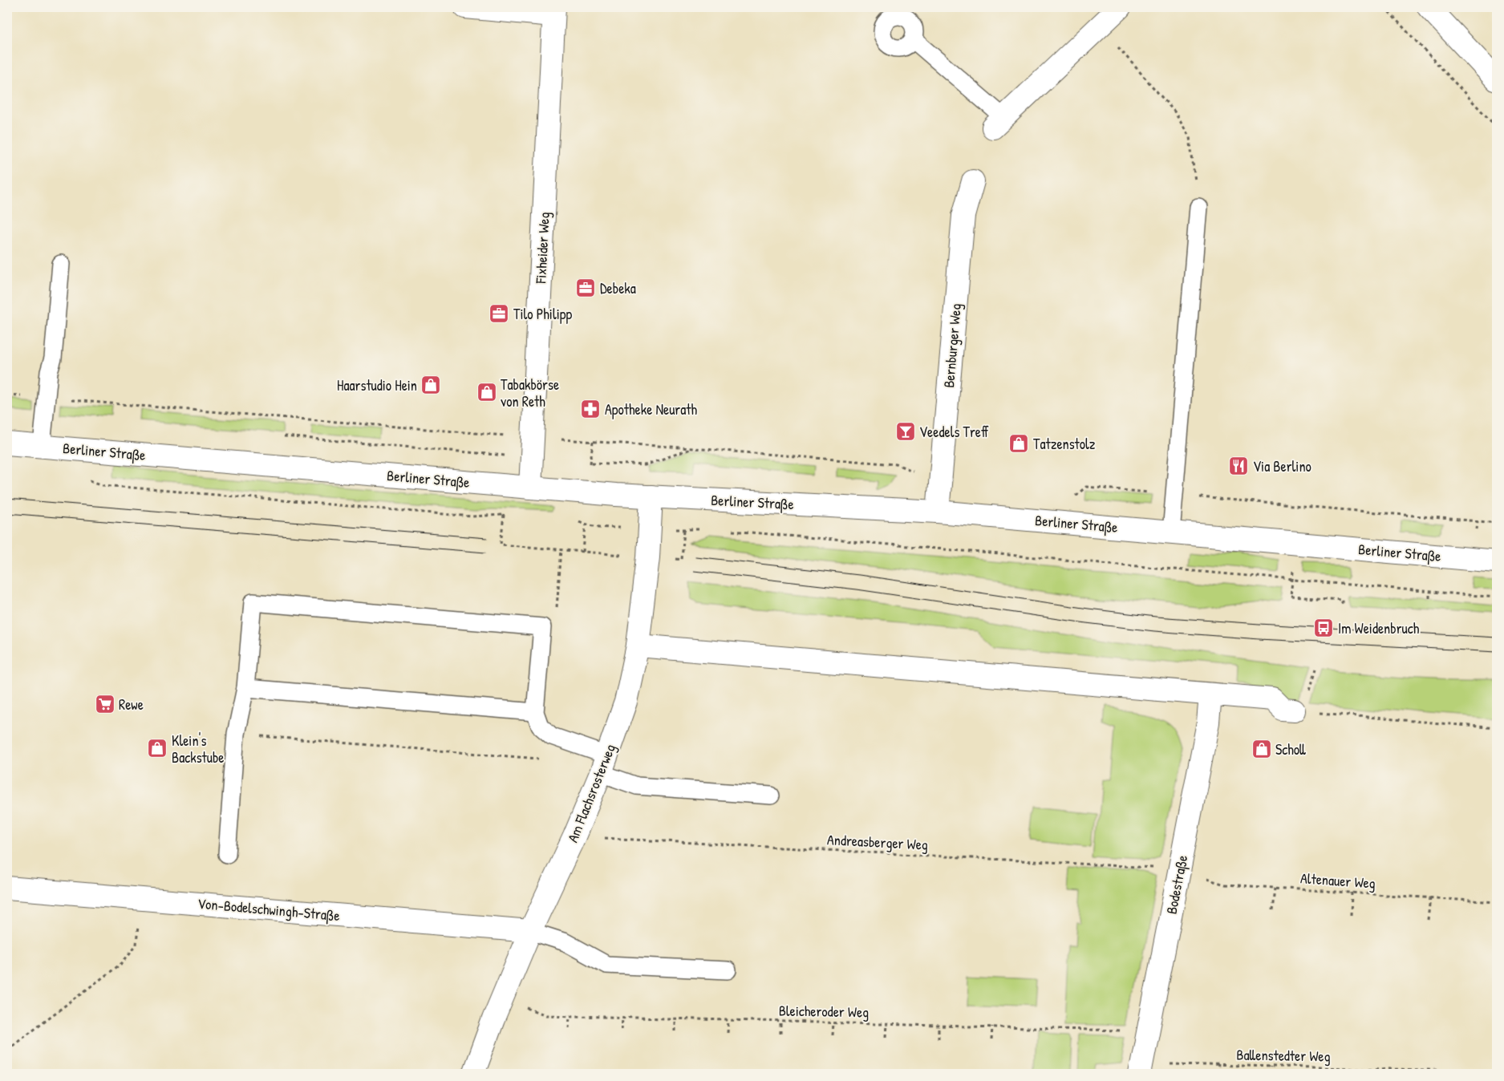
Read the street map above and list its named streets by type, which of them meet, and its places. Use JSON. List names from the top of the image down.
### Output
{
  "streets": {
    "street": [
      "Fixheider Weg",
      "Bernburger Weg",
      "Berliner Straße",
      "Am Flachsrosterweg",
      "Bodestraße",
      "Von-Bodelschwingh-Straße"
    ],
    "path": [
      "Andreasberger Weg",
      "Altenauer Weg",
      "Bleicheroder Weg",
      "Ballenstedter Weg"
    ]
  },
  "crossings": [
    ["Fixheider Weg", "Berliner Straße"],
    ["Bernburger Weg", "Berliner Straße"],
    ["Berliner Straße", "Am Flachsrosterweg"],
    ["Am Flachsrosterweg", "Andreasberger Weg"],
    ["Am Flachsrosterweg", "Von-Bodelschwingh-Straße"],
    ["Am Flachsrosterweg", "Bleicheroder Weg"],
    ["Andreasberger Weg", "Altenauer Weg"],
    ["Andreasberger Weg", "Bodestraße"],
    ["Altenauer Weg", "Bodestraße"],
    ["Bodestraße", "Bleicheroder Weg"],
    ["Bodestraße", "Ballenstedter Weg"]
  ],
  "places": {
    "office": ["Debeka", "Tilo Philipp"],
    "shop": [
      "Haarstudio Hein",
      "Tabakbörse von Reth",
      "Tatzenstolz",
      "Klein's Backstube",
      "Scholl"
    ],
    "pharmacy": ["Apotheke Neurath"],
    "bar": ["Veedels Treff"],
    "restaurant": ["Via Berlino"],
    "bus stop": ["Im Weidenbruch"],
    "supermarket": ["Rewe"]
  }
}
